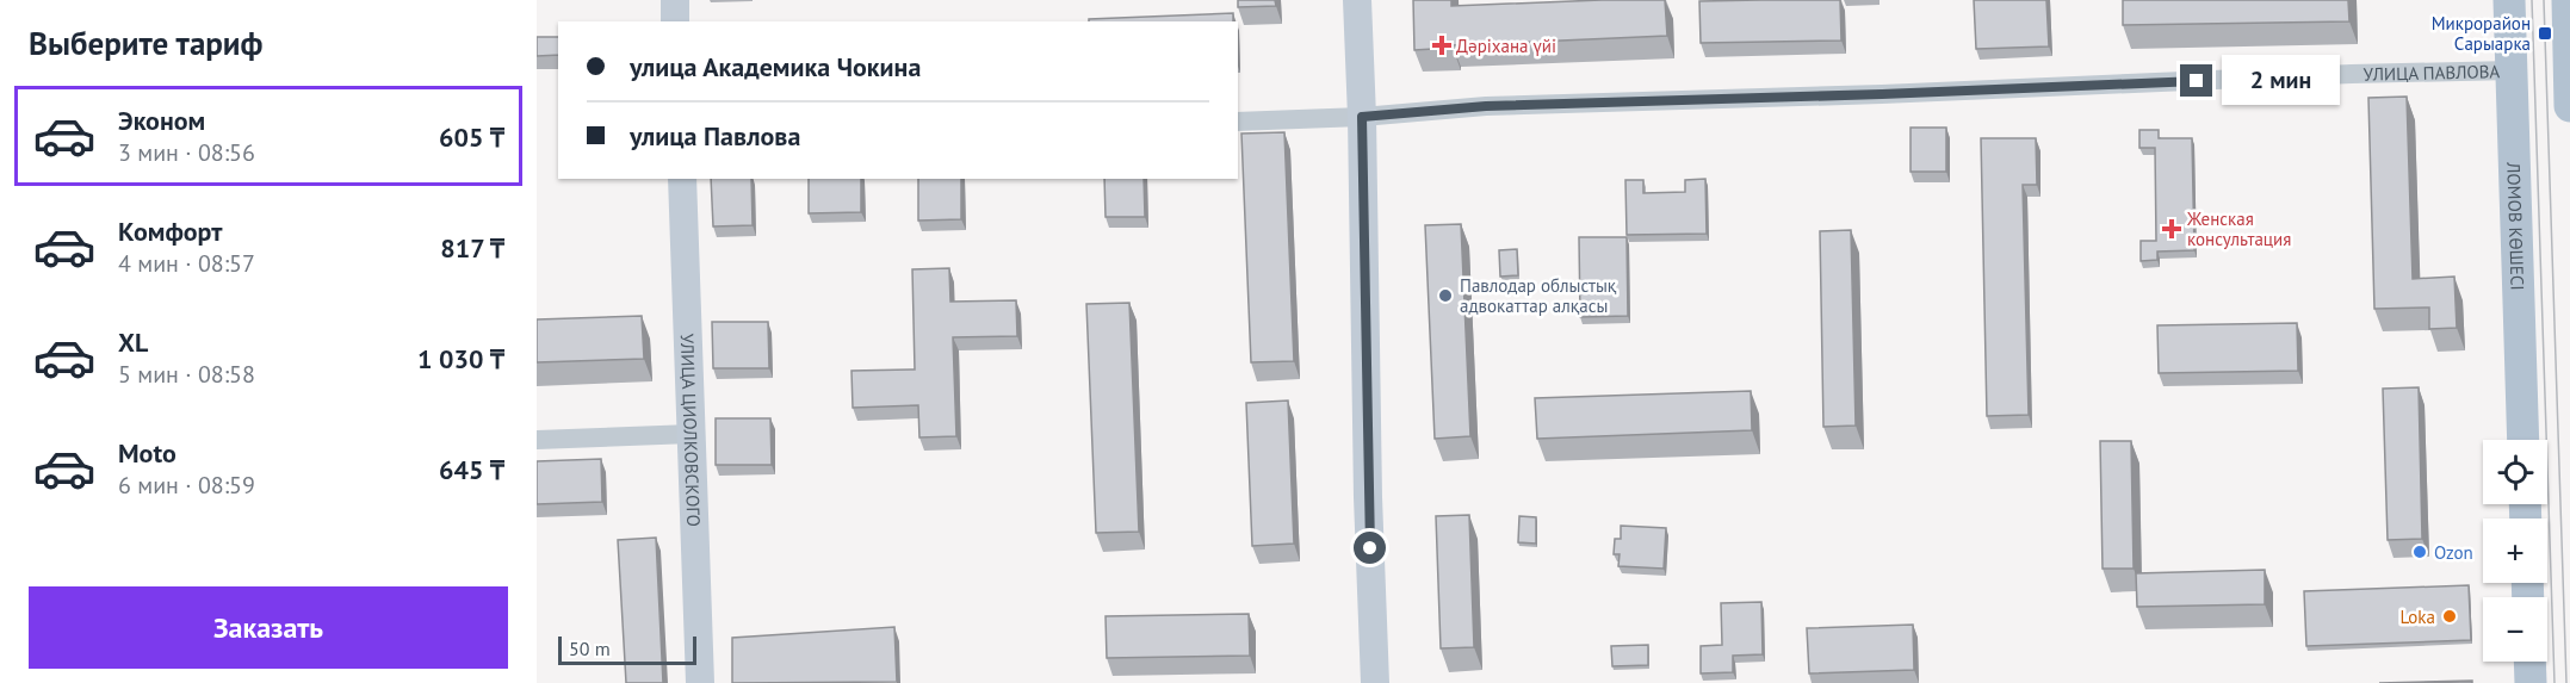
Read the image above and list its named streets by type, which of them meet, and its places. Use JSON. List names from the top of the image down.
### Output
{
  "streets": {
    "main road": ["ЛОМОВ КӨШЕСІ", "УЛИЦА ЦИОЛКОВСКОГО"],
    "street": ["УЛИЦА ПАВЛОВА"]
  },
  "crossings": [
    ["УЛИЦА ПАВЛОВА", "ЛОМОВ КӨШЕСІ"]
  ],
  "places": {
    "transit": ["Микрорайон Сарыарка"],
    "health": ["Дәріхана үйі", "Женская консультация"],
    "other": ["Павлодар облыстық адвокаттар алқасы", "Ozon", "Loka"]
  },
  "scale_bar": "50 m",
  "page": {
    "heading": "Выберите тариф",
    "banner": ["улица Академика Чокина", "улица Павлова"],
    "bubble": "2 мин",
    "list": [
      {
        "name": "Эконом",
        "note": "3 мин · 08:56",
        "value": "605 ₸"
      },
      {
        "name": "Комфорт",
        "note": "4 мин · 08:57",
        "value": "817 ₸"
      },
      {
        "name": "XL",
        "note": "5 мин · 08:58",
        "value": "1 030 ₸"
      },
      {
        "name": "Moto",
        "note": "6 мин · 08:59",
        "value": "645 ₸"
      }
    ],
    "map_buttons": ["+", "−"],
    "buttons": "Заказать",
    "scale": "50 m"
  }
}
